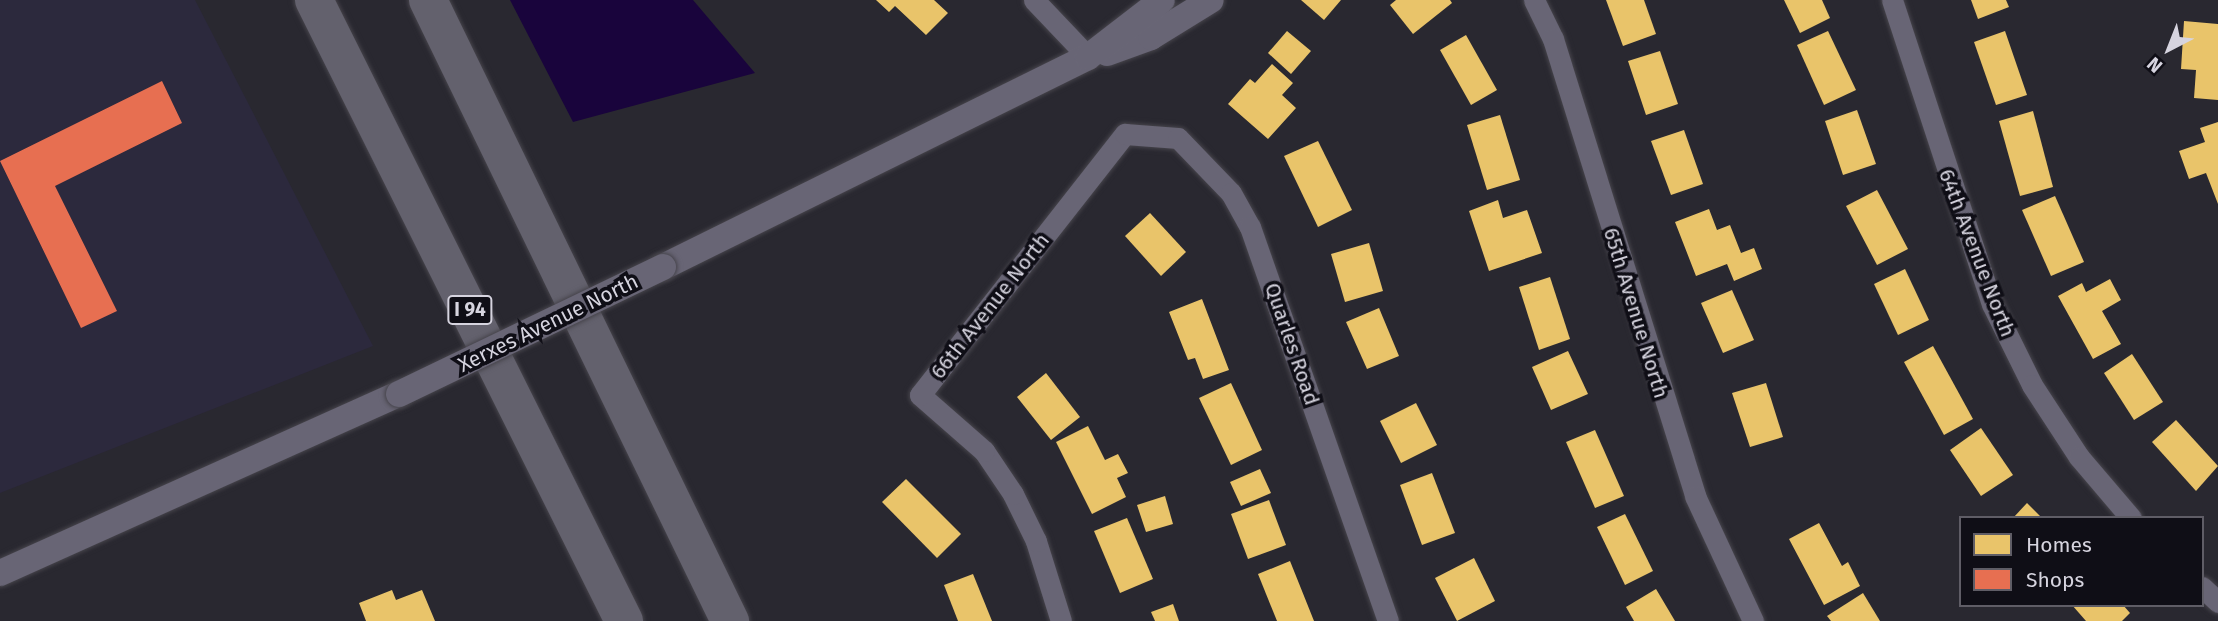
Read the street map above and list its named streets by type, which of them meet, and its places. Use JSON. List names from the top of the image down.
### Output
{
  "streets": {
    "highway": ["I 94"],
    "street": [
      "64th Avenue North",
      "66th Avenue North",
      "65th Avenue North",
      "Xerxes Avenue North",
      "Quarles Road"
    ]
  },
  "crossings": [
    ["66th Avenue North", "Quarles Road"]
  ],
  "legend": ["Homes", "Shops"],
  "north": "bottom left"
}
